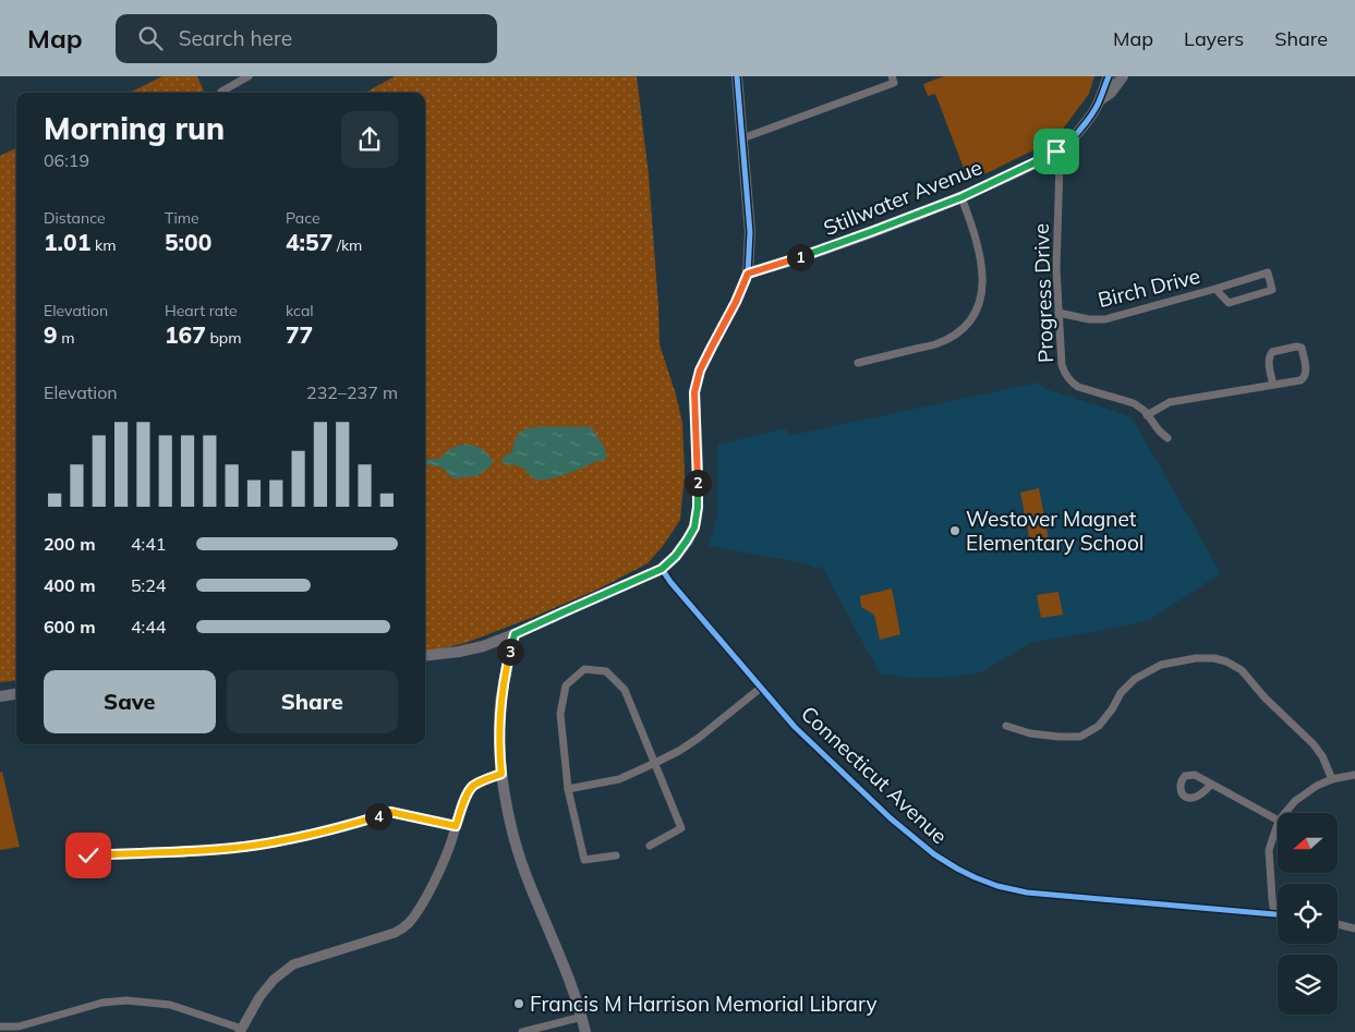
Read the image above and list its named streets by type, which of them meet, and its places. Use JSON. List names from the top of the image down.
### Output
{
  "streets": {
    "main road": ["Stillwater Avenue"],
    "street": ["Birch Drive", "Progress Drive", "Connecticut Avenue"]
  },
  "crossings": [
    ["Stillwater Avenue", "Progress Drive"],
    ["Birch Drive", "Progress Drive"]
  ],
  "places": ["Westover Magnet Elementary School", "Francis M Harrison Memorial Library"],
  "north": "left",
  "page": {
    "header": "Map",
    "search": "Search here",
    "nav": ["Map", "Layers", "Share"],
    "heading": ["Morning run", "06:19"],
    "stats": [
      ["Distance", "1.01 km"],
      ["Time", "5:00"],
      ["Pace", "4:57 /km"],
      ["Elevation", "9 m"],
      ["Heart rate", "167 bpm"],
      ["kcal", "77"]
    ],
    "pins": [
      "1",
      "2",
      "3",
      "4"
    ],
    "chart": ["Elevation", "232–237 m"],
    "list": [
      {
        "name": "200 m",
        "note": "4:41"
      },
      {
        "name": "400 m",
        "note": "5:24"
      },
      {
        "name": "600 m",
        "note": "4:44"
      }
    ],
    "buttons": ["Save", "Share"]
  }
}
